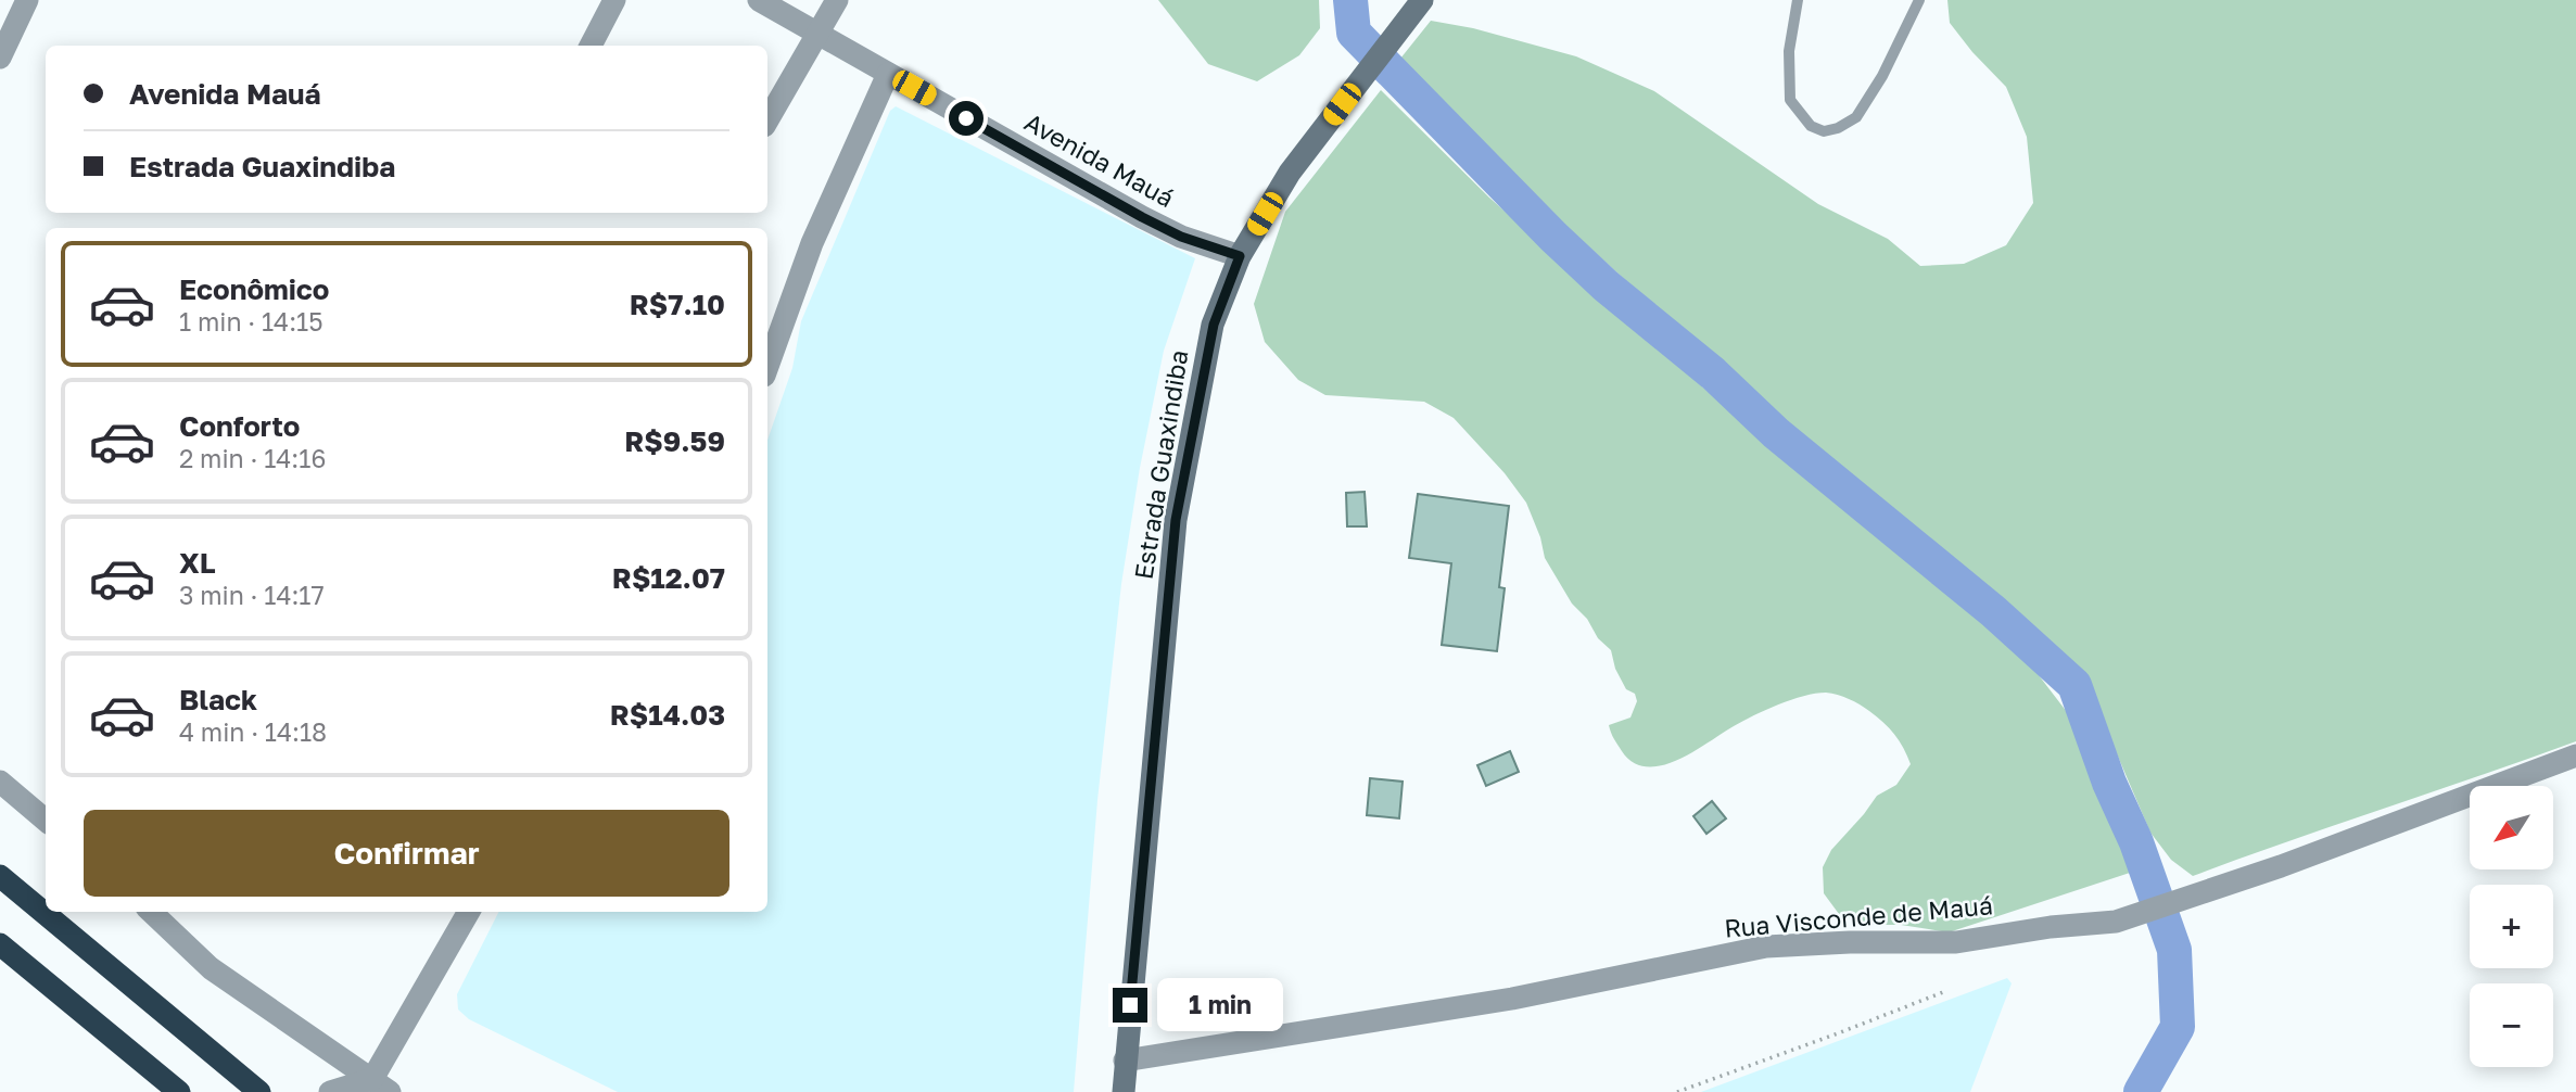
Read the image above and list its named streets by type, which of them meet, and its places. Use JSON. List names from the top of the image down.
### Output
{
  "streets": {
    "street": ["Avenida Mauá", "Estrada Guaxindiba", "Rua Visconde de Mauá"]
  },
  "crossings": [
    ["Avenida Mauá", "Estrada Guaxindiba"],
    ["Estrada Guaxindiba", "Rua Visconde de Mauá"]
  ],
  "north": "bottom left",
  "page": {
    "banner": ["Avenida Mauá", "Estrada Guaxindiba"],
    "list": [
      {
        "name": "Econômico",
        "note": "1 min · 14:15",
        "value": "R$7.10"
      },
      {
        "name": "Conforto",
        "note": "2 min · 14:16",
        "value": "R$9.59"
      },
      {
        "name": "XL",
        "note": "3 min · 14:17",
        "value": "R$12.07"
      },
      {
        "name": "Black",
        "note": "4 min · 14:18",
        "value": "R$14.03"
      }
    ],
    "map_buttons": ["+", "−"],
    "buttons": "Confirmar",
    "bubble": "1 min"
  }
}
